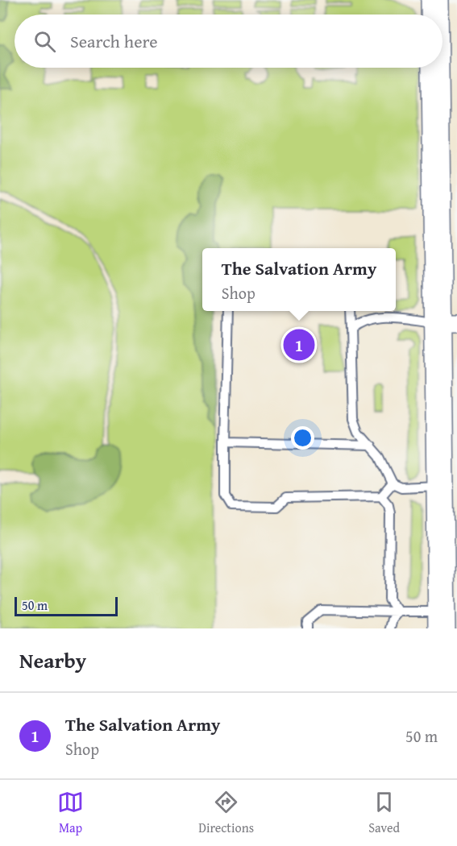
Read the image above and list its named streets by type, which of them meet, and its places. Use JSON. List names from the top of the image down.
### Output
{
  "scale_bar": "50 m",
  "page": {
    "search": "Search here",
    "popup": ["The Salvation Army", "Shop"],
    "pins": "1",
    "scale": "50 m",
    "heading": "Nearby",
    "list": [
      {
        "mark": "1",
        "name": "The Salvation Army",
        "note": "Shop",
        "value": "50 m"
      }
    ],
    "nav": ["Map", "Directions", "Saved"]
  }
}
